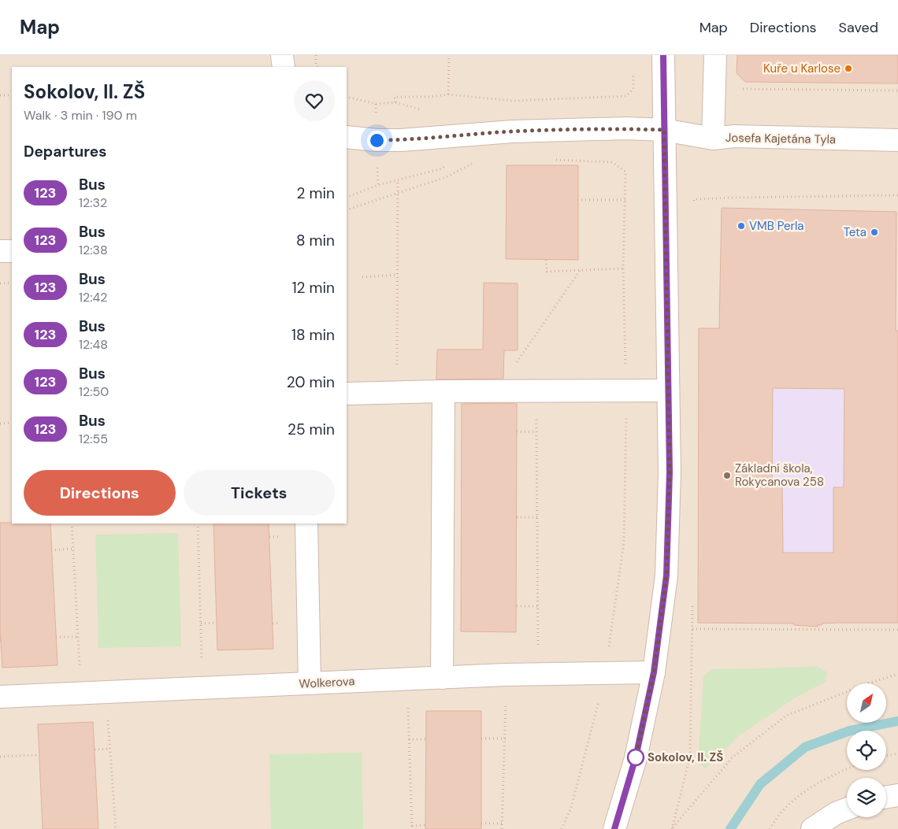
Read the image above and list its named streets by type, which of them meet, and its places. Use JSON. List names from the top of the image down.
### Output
{
  "streets": {
    "street": ["Josefa Kajetána Tyla", "Wolkerova"]
  },
  "places": [
    "Kuře u Karlose",
    "VMB Perla",
    "Teta",
    "Základní škola, Rokycanova 258",
    "Sokolov, II. ZŠ"
  ],
  "lines": ["bus line 123"],
  "north": "top right",
  "page": {
    "header": "Map",
    "nav": ["Map", "Directions", "Saved"],
    "heading": [
      ["Sokolov, II. ZŠ", "Walk · 3 min · 190 m"],
      "Departures"
    ],
    "list": [
      {
        "mark": "123",
        "name": "Bus",
        "note": "12:32",
        "value": "2 min"
      },
      {
        "mark": "123",
        "name": "Bus",
        "note": "12:38",
        "value": "8 min"
      },
      {
        "mark": "123",
        "name": "Bus",
        "note": "12:42",
        "value": "12 min"
      },
      {
        "mark": "123",
        "name": "Bus",
        "note": "12:48",
        "value": "18 min"
      },
      {
        "mark": "123",
        "name": "Bus",
        "note": "12:50",
        "value": "20 min"
      },
      {
        "mark": "123",
        "name": "Bus",
        "note": "12:55",
        "value": "25 min"
      }
    ],
    "buttons": ["Directions", "Tickets"]
  }
}
